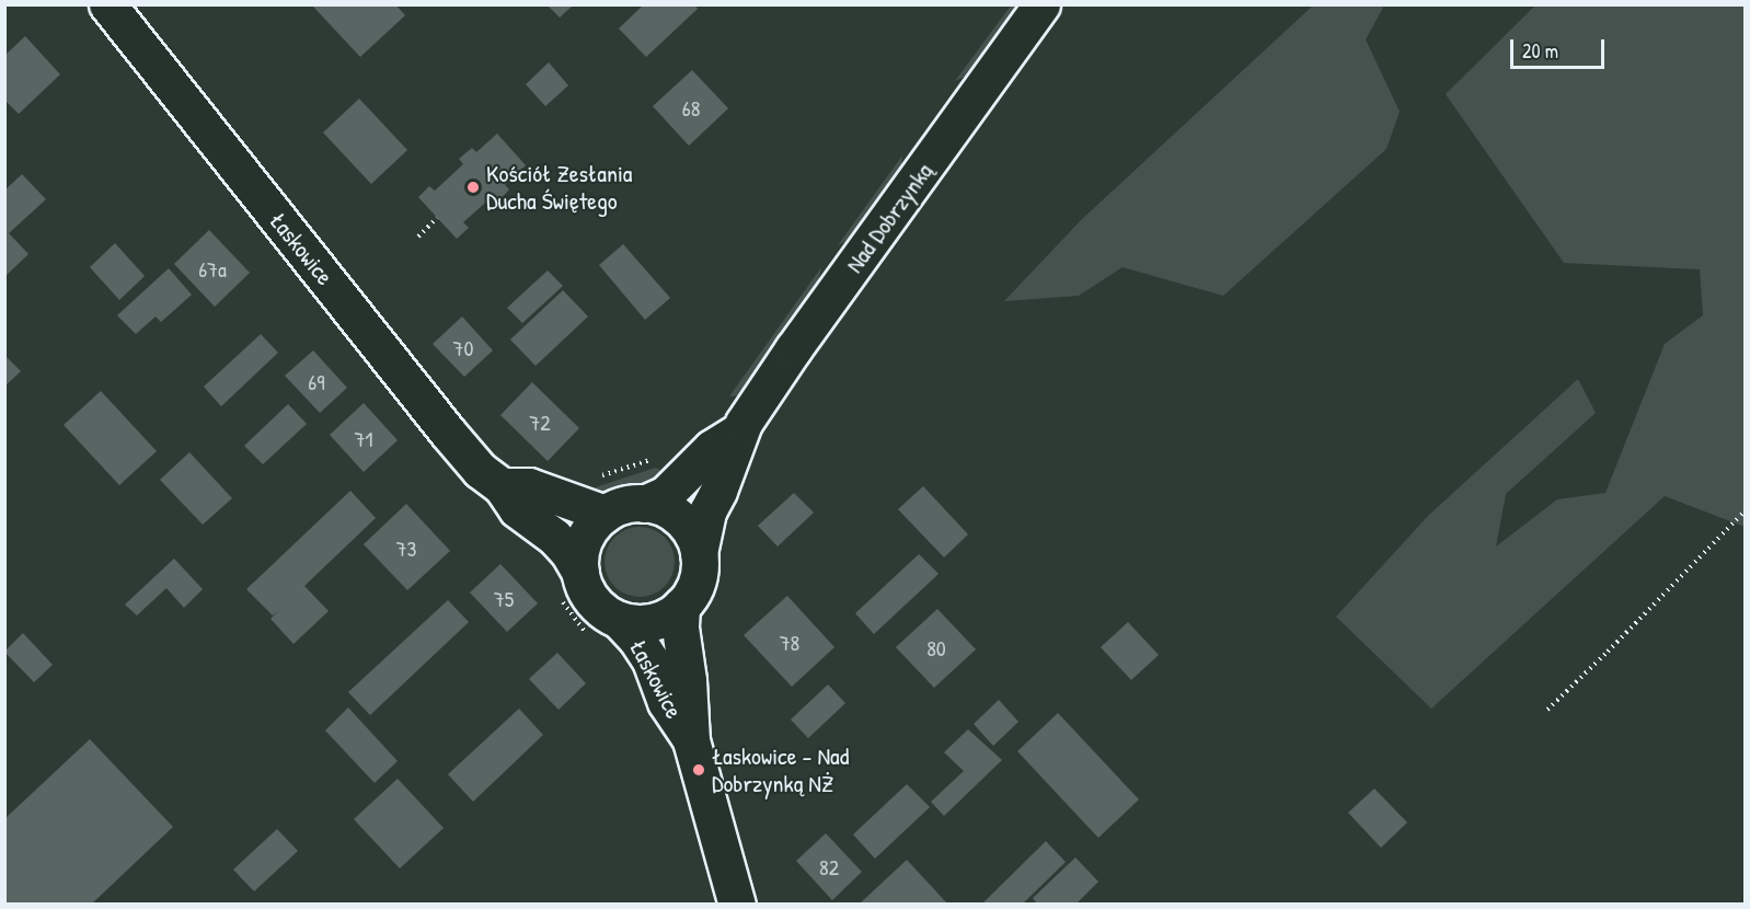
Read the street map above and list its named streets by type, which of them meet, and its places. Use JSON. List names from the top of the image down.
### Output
{
  "streets": {
    "street": ["Nad Dobrzynką", "Łaskowice"]
  },
  "crossings": [
    ["Nad Dobrzynką", "Łaskowice"]
  ],
  "places": ["Kościół Zesłania Ducha Świętego", "Łaskowice - Nad Dobrzynką NŻ"],
  "house_numbers": [
    "68",
    "67a",
    "70",
    "69",
    "72",
    "71",
    "73",
    "75",
    "78",
    "80",
    "82"
  ],
  "scale_bar": "20 m"
}
